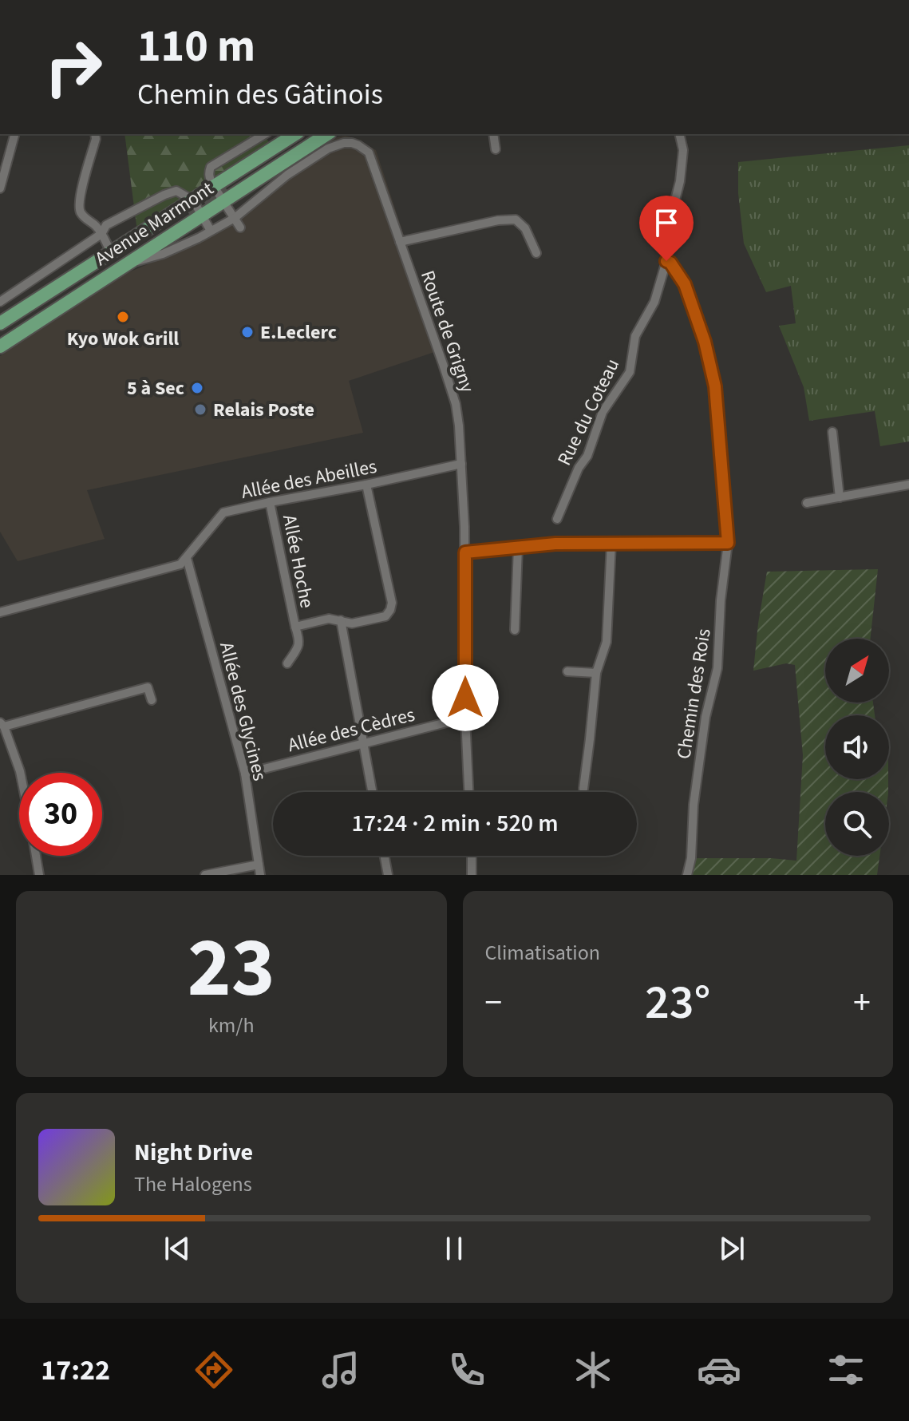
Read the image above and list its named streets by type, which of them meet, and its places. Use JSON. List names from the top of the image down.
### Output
{
  "streets": {
    "main road": ["Avenue Marmont"],
    "street": [
      "Route de Grigny",
      "Rue du Coteau",
      "Allée des Abeilles",
      "Allée Hoche",
      "Chemin des Rois",
      "Allée des Glycines",
      "Allée des Cèdres"
    ]
  },
  "crossings": [
    ["Route de Grigny", "Allée des Abeilles"],
    ["Route de Grigny", "Allée des Cèdres"],
    ["Rue du Coteau", "Chemin des Rois"],
    ["Allée des Abeilles", "Allée Hoche"],
    ["Allée des Abeilles", "Allée des Glycines"],
    ["Allée des Glycines", "Allée des Cèdres"]
  ],
  "places": [
    "Kyo Wok Grill",
    "E.Leclerc",
    "5 à Sec",
    "Relais Poste"
  ],
  "north": "top right",
  "page": {
    "turn": ["110 m", "Chemin des Gâtinois"],
    "limit": "30",
    "trip": "17:24 · 2 min · 520 m",
    "tile": [
      ["23", "km/h"],
      "Climatisation"
    ],
    "heat": ["−", "23°", "+"],
    "song": ["Night Drive", "The Halogens"],
    "tabs": "17:22"
  }
}
